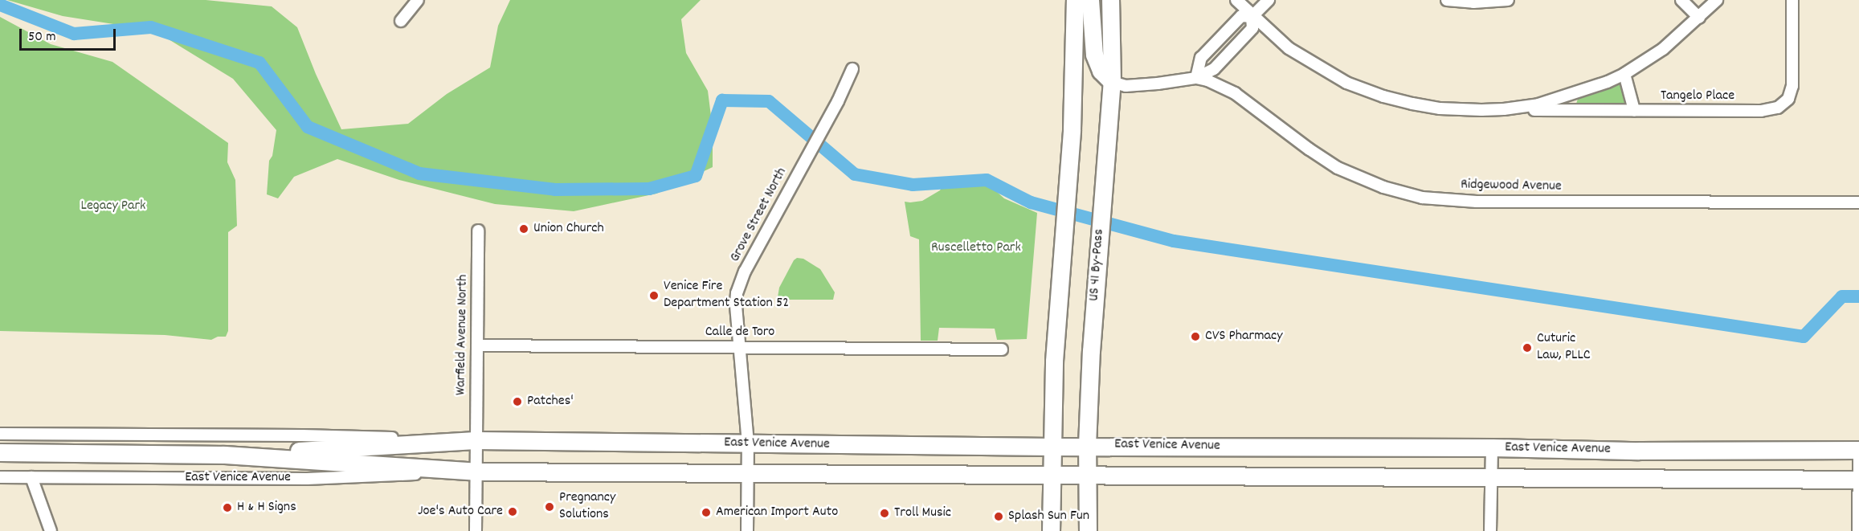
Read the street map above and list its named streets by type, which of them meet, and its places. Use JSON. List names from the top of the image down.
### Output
{
  "streets": {
    "main road": ["US 41 By-Pass", "East Venice Avenue"],
    "street": [
      "Tangelo Place",
      "Ridgewood Avenue",
      "Grove Street North",
      "Calle de Toro",
      "Warfield Avenue North"
    ]
  },
  "crossings": [
    ["Grove Street North", "Calle de Toro"],
    ["Grove Street North", "East Venice Avenue"],
    ["US 41 By-Pass", "East Venice Avenue"],
    ["Calle de Toro", "Warfield Avenue North"],
    ["Warfield Avenue North", "East Venice Avenue"]
  ],
  "parks": ["Legacy Park", "Ruscelletto Park"],
  "places": [
    "Union Church",
    "Venice Fire Department Station 52",
    "CVS Pharmacy",
    "Cuturic Law, PLLC",
    "Patches'",
    "Pregnancy Solutions",
    "H & H Signs",
    "Joe's Auto Care",
    "American Import Auto",
    "Troll Music",
    "Splash Sun Fun"
  ],
  "scale_bar": "50 m"
}
